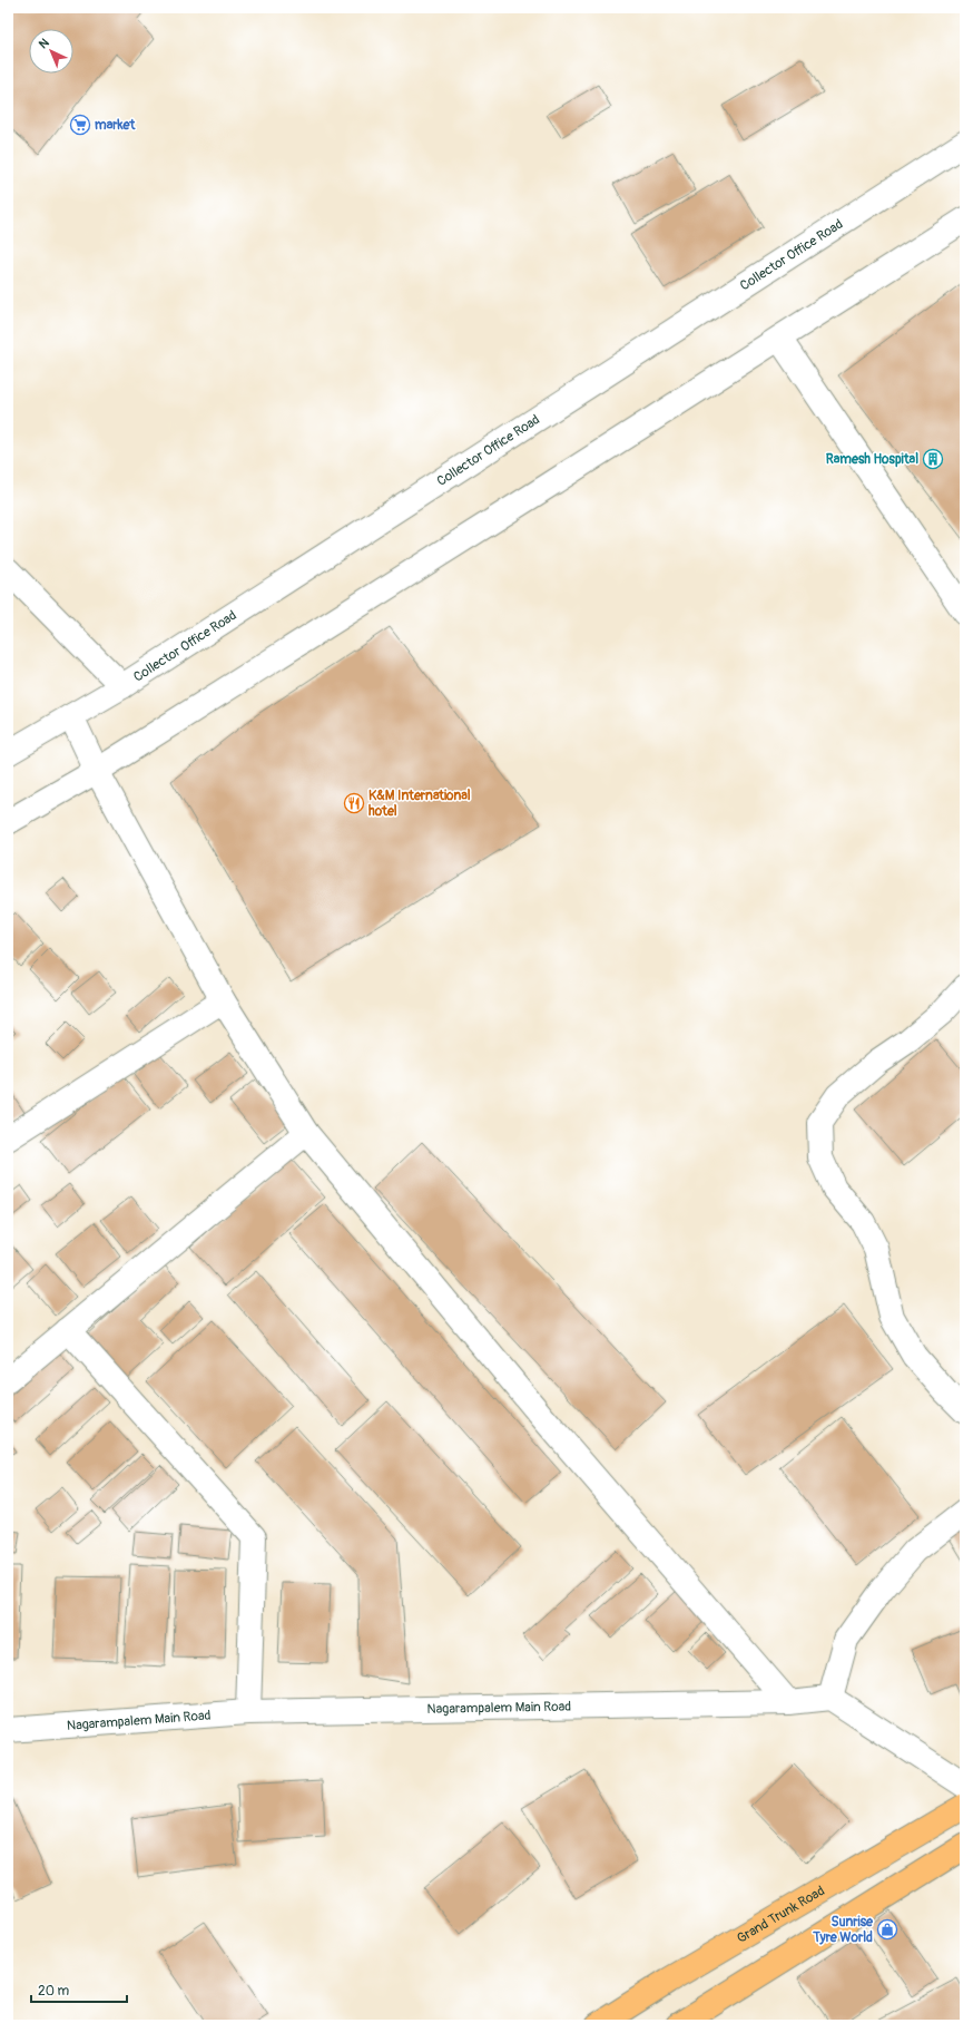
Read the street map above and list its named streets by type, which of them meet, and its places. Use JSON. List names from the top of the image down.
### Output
{
  "streets": {
    "main road": ["Grand Trunk Road"],
    "street": ["Collector Office Road", "Nagarampalem Main Road"]
  },
  "places": {
    "supermarket": ["market"],
    "building": ["Ramesh Hospital"],
    "restaurant": ["K&M International hotel"],
    "shop": ["Sunrise Tyre World"]
  },
  "scale_bar": "20 m",
  "north": "top left"
}
